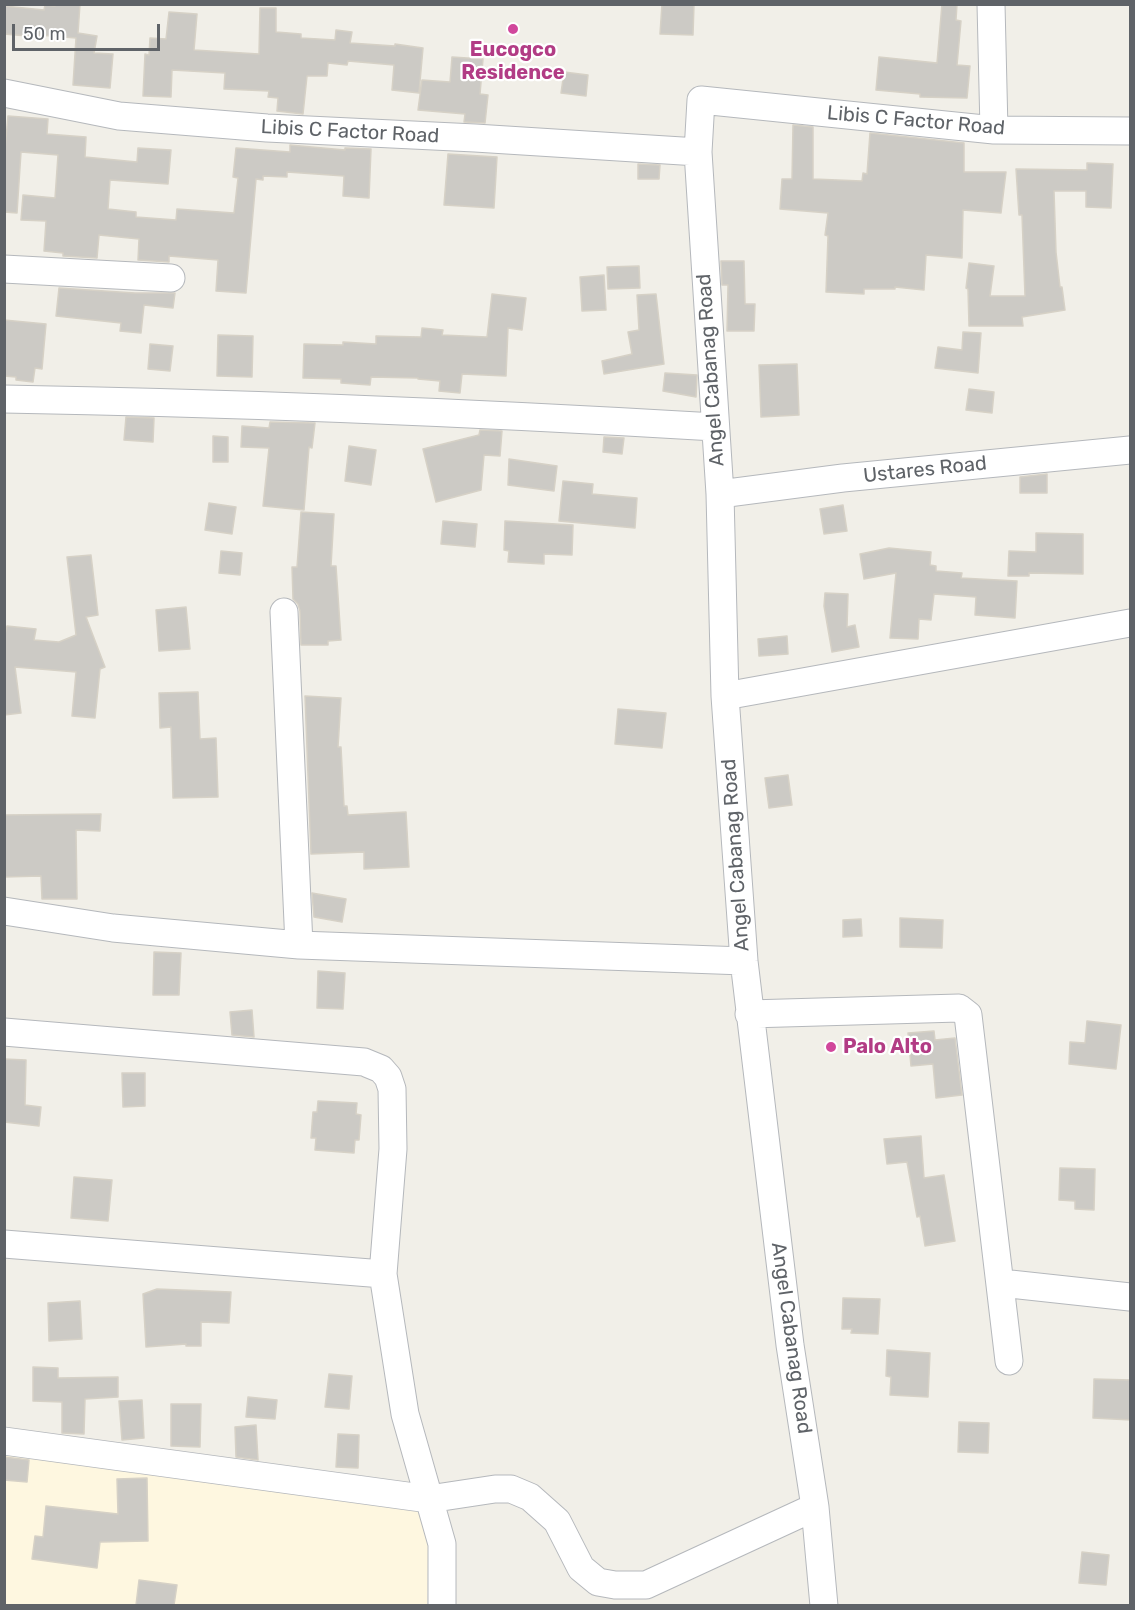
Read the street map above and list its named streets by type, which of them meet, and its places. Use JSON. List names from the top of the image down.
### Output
{
  "streets": {
    "street": ["Libis C Factor Road", "Angel Cabanag Road", "Ustares Road"]
  },
  "crossings": [
    ["Libis C Factor Road", "Angel Cabanag Road"],
    ["Angel Cabanag Road", "Ustares Road"]
  ],
  "places": ["Eucogco Residence", "Palo Alto"],
  "scale_bar": "50 m"
}
